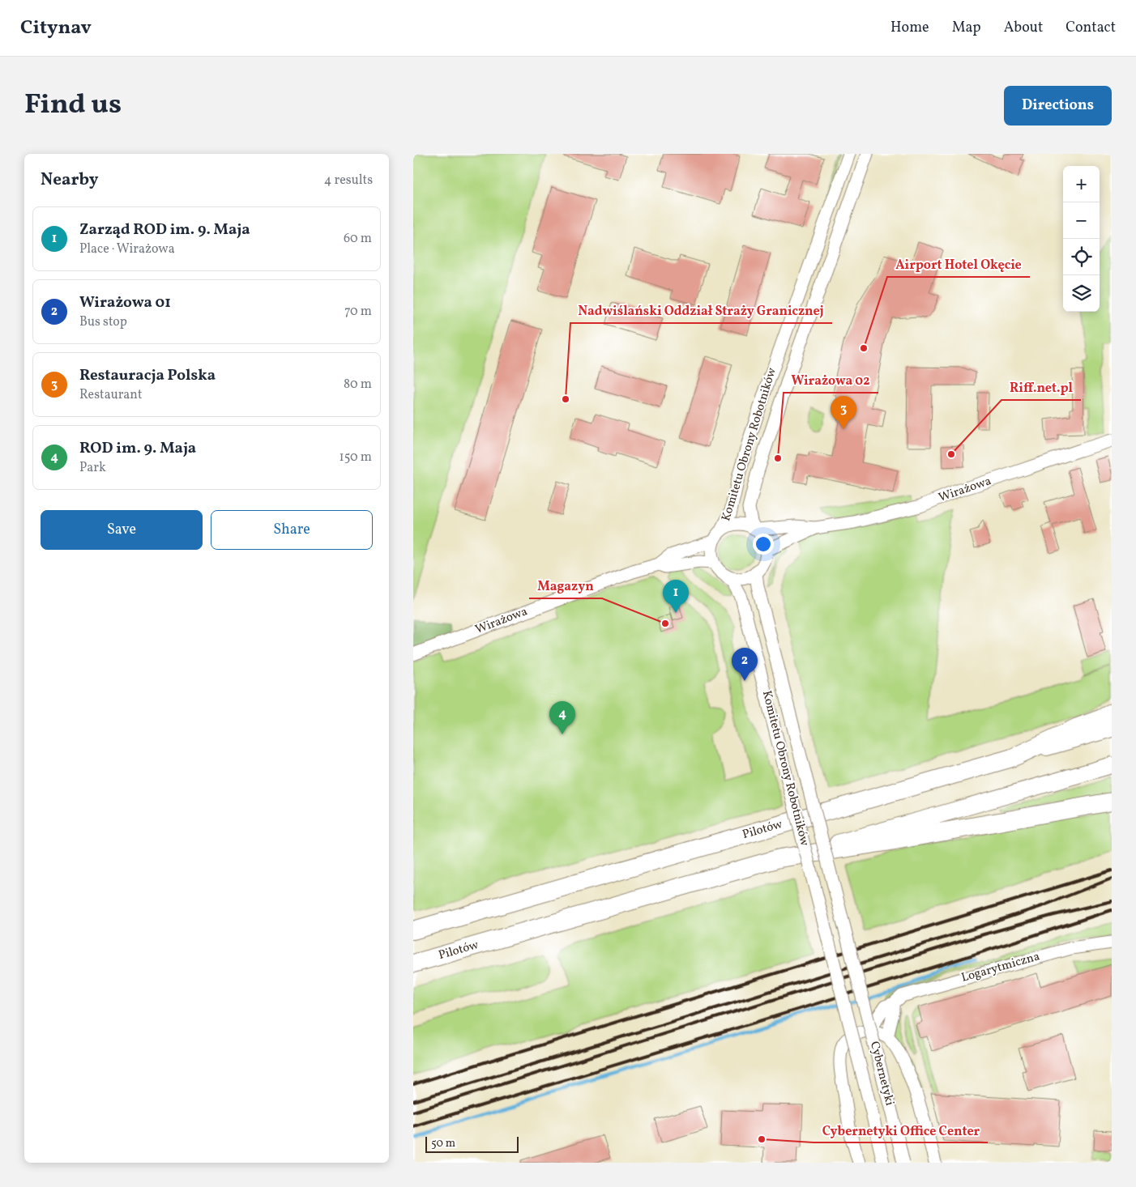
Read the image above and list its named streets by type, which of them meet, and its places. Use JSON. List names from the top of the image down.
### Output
{
  "streets": {
    "highway": ["Pilotów"],
    "street": [
      "Komitetu Obrony Robotników",
      "Wirażowa",
      "Logarytmiczna",
      "Cybernetyki"
    ]
  },
  "crossings": [
    ["Komitetu Obrony Robotników", "Wirażowa"],
    ["Komitetu Obrony Robotników", "Cybernetyki"],
    ["Logarytmiczna", "Cybernetyki"]
  ],
  "places": [
    "Airport Hotel Okęcie",
    "Nadwiślański Oddział Straży Granicznej",
    "Riff.net.pl",
    "Wirażowa 02",
    "Magazyn",
    "Cybernetyki Office Center"
  ],
  "scale_bar": "50 m",
  "page": {
    "header": "Citynav",
    "nav": [
      "Home",
      "Map",
      "About",
      "Contact"
    ],
    "title": "Find us",
    "buttons": [
      "Directions",
      ["Save", "Share"]
    ],
    "heading": ["Nearby", "4 results"],
    "map_buttons": ["+", "−"],
    "list": [
      {
        "mark": "1",
        "name": "Zarząd ROD im. 9. Maja",
        "note": "Place · Wirażowa",
        "value": "60 m"
      },
      {
        "mark": "2",
        "name": "Wirażowa 01",
        "note": "Bus stop",
        "value": "70 m"
      },
      {
        "mark": "3",
        "name": "Restauracja Polska",
        "note": "Restaurant",
        "value": "80 m"
      },
      {
        "mark": "4",
        "name": "ROD im. 9. Maja",
        "note": "Park",
        "value": "150 m"
      }
    ],
    "pins": [
      "3",
      "1",
      "2",
      "4"
    ],
    "scale": "50 m"
  }
}
